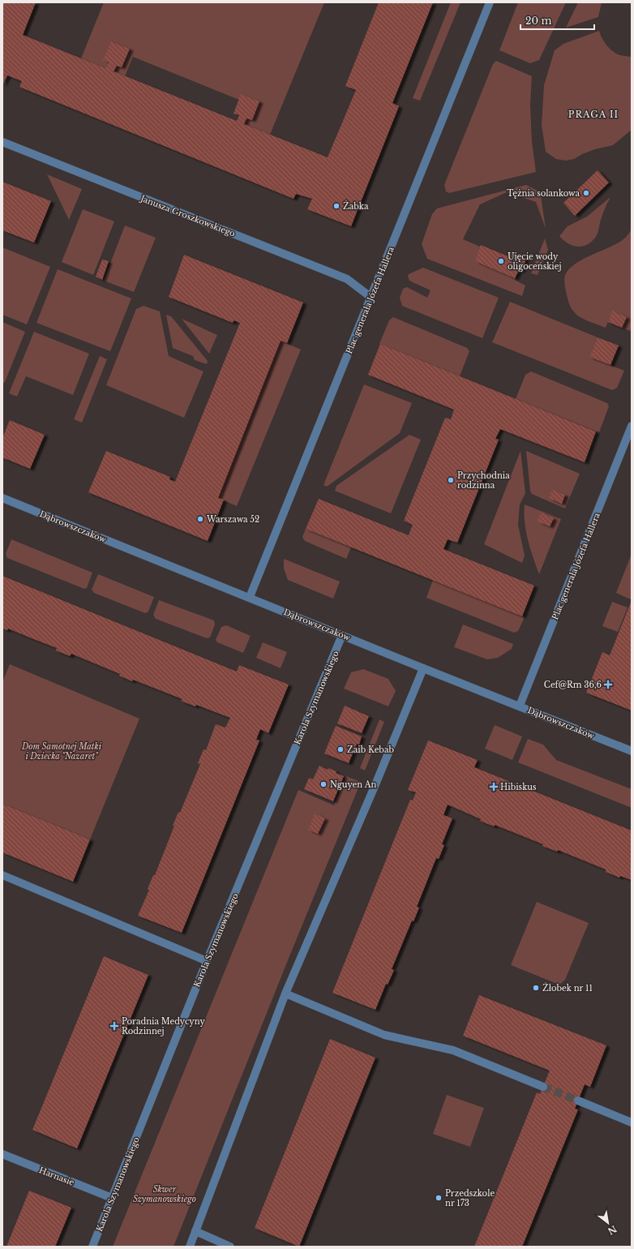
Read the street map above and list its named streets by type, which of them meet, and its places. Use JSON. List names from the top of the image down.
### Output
{
  "streets": {
    "street": [
      "Janusza Groszkowskiego",
      "Plac generała Józefa Hallera",
      "Dąbrowszczaków",
      "Karola Szymanowskiego",
      "Harnasie"
    ]
  },
  "crossings": [
    ["Janusza Groszkowskiego", "Plac generała Józefa Hallera"],
    ["Plac generała Józefa Hallera", "Dąbrowszczaków"],
    ["Dąbrowszczaków", "Karola Szymanowskiego"],
    ["Karola Szymanowskiego", "Harnasie"]
  ],
  "districts": ["PRAGA II"],
  "parks": ["Dom Samotnej Matki i Dziecka \"Nazaret\"", "Skwer Szymanowskiego"],
  "places": {
    "other": [
      "Tężnia solankowa",
      "Żabka",
      "Ujęcie wody oligoceńskiej",
      "Przychodnia rodzinna",
      "Warszawa 52",
      "Zaib Kebab",
      "Nguyen An",
      "Żłobek nr 11",
      "Przedszkole nr 173"
    ],
    "health": ["Cef@Rm 36,6", "Hibiskus", "Poradnia Medycyny Rodzinnej"]
  },
  "scale_bar": "20 m",
  "north": "bottom right"
}
